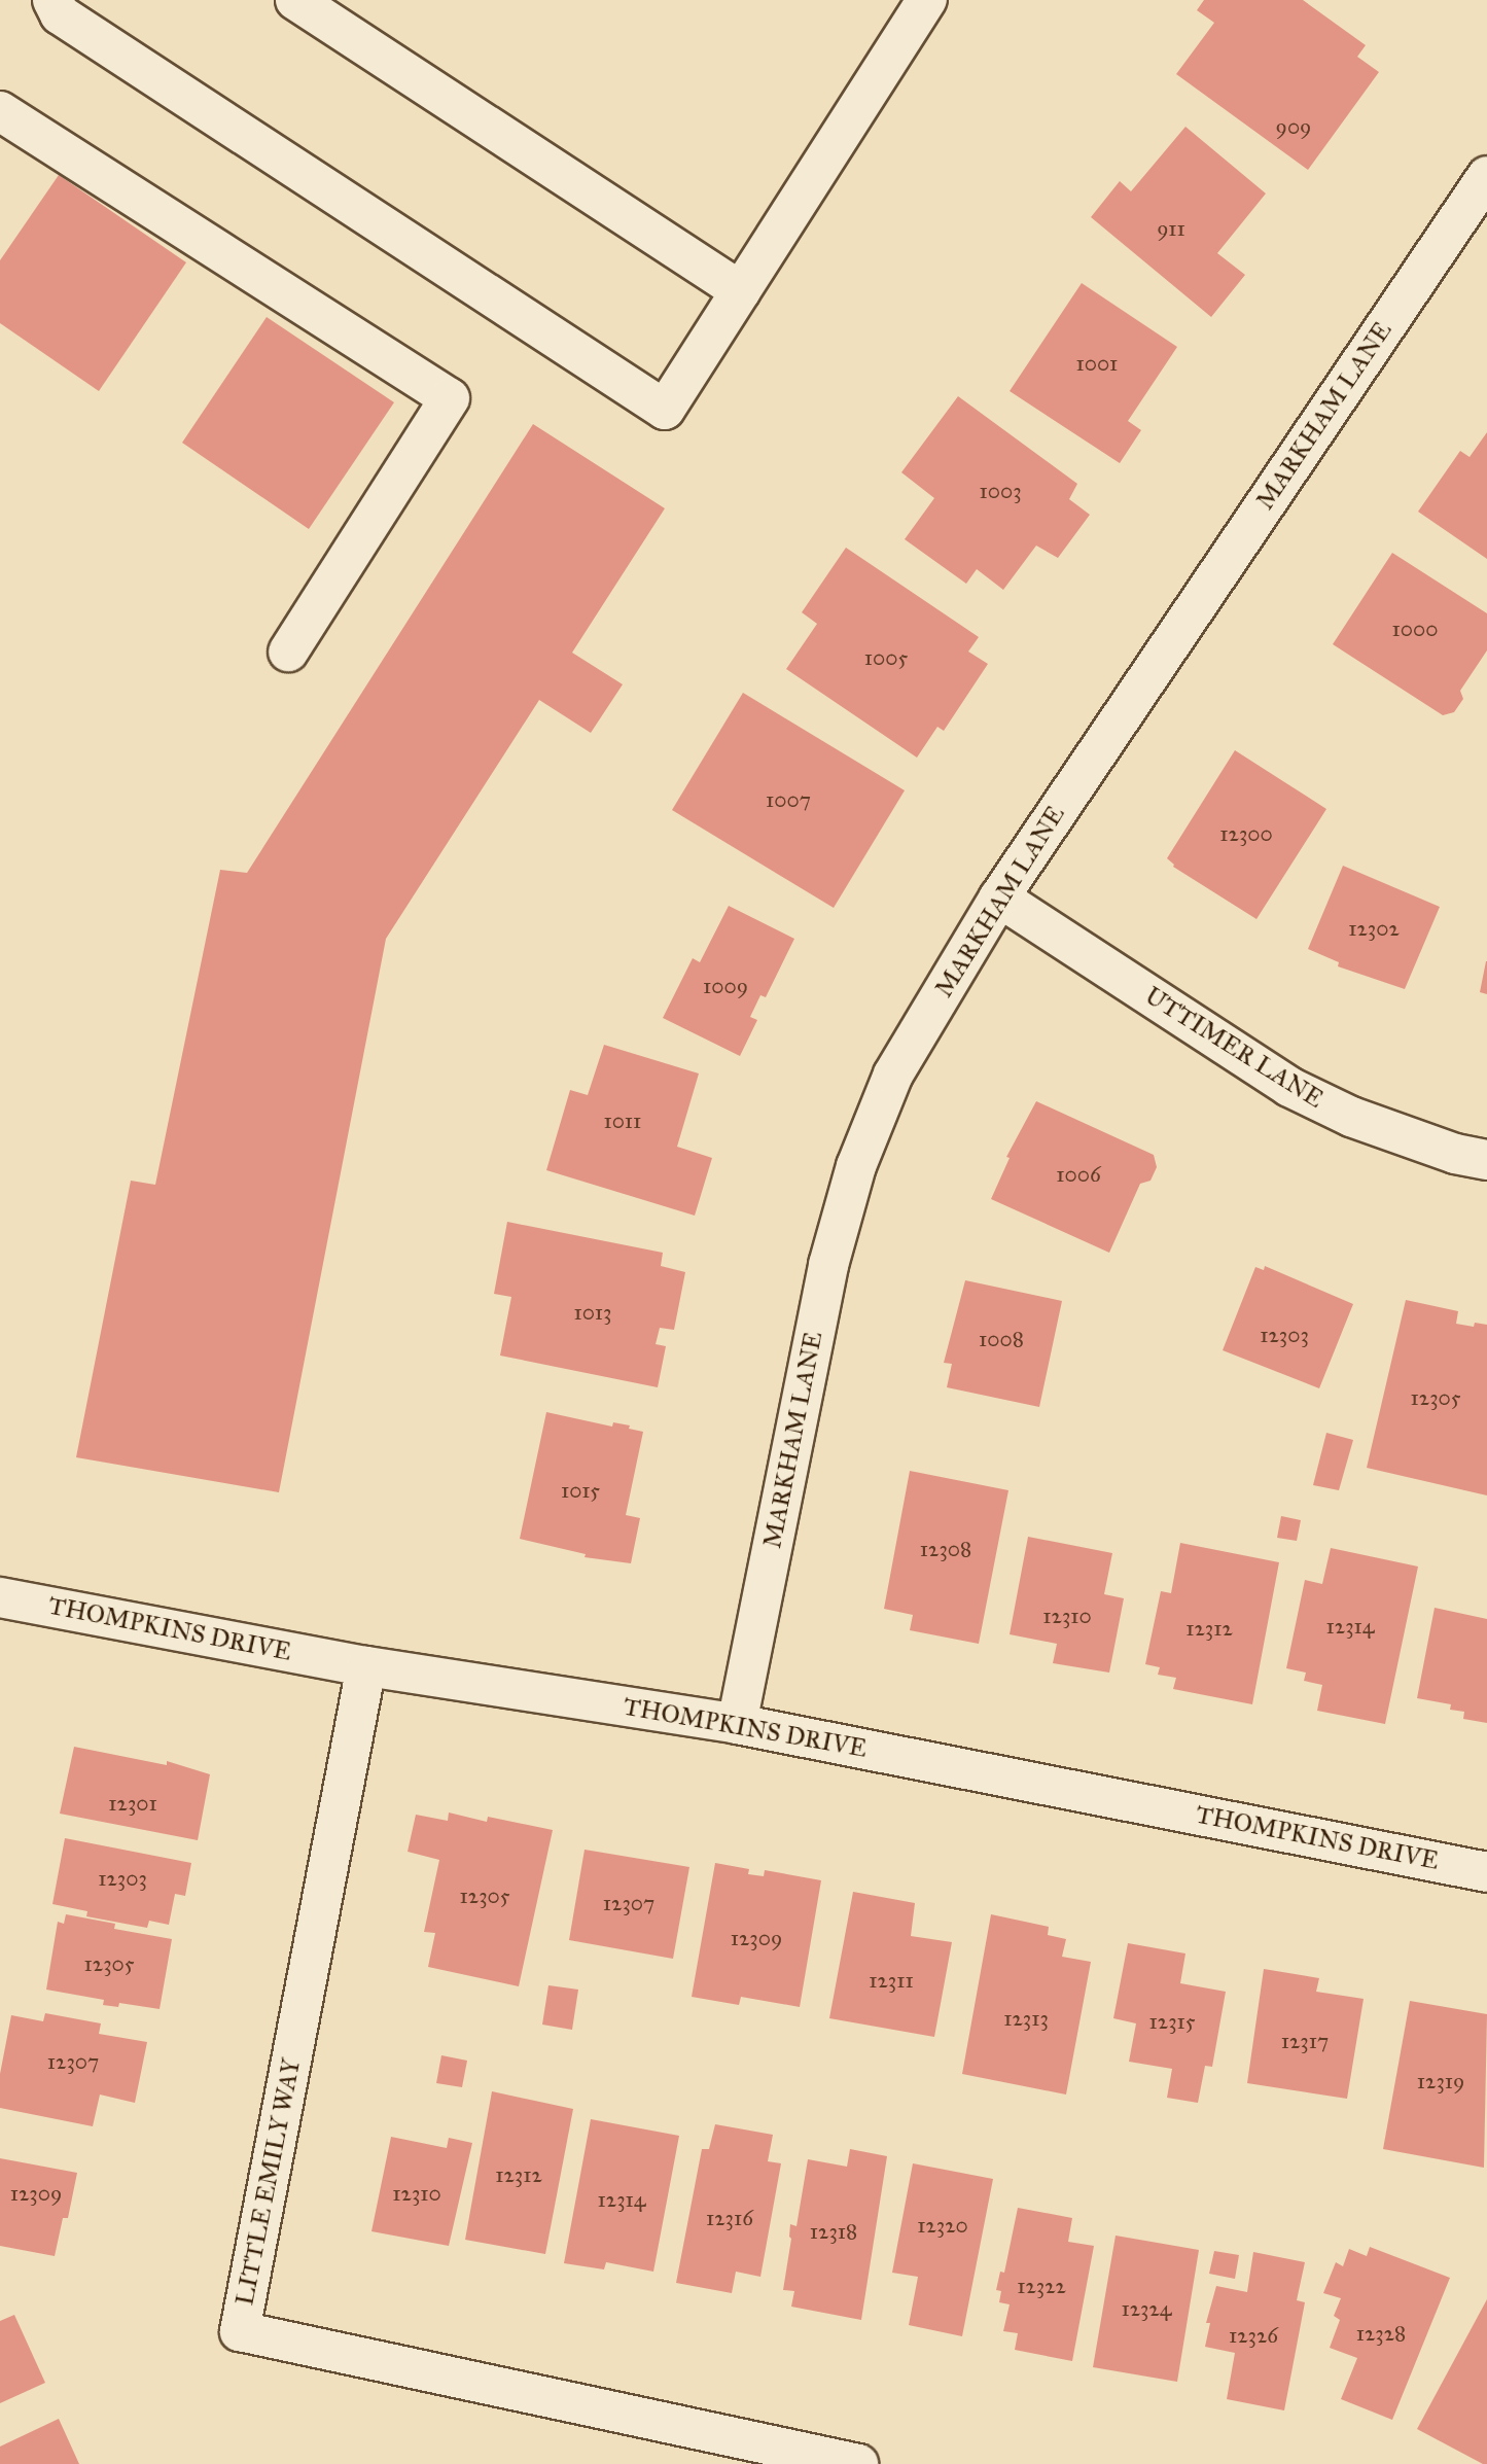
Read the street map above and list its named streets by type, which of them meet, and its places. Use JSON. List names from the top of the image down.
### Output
{
  "streets": {
    "street": [
      "MARKHAM LANE",
      "UTTIMER LANE",
      "THOMPKINS DRIVE",
      "LITTLE EMILY WAY"
    ]
  },
  "crossings": [
    ["MARKHAM LANE", "UTTIMER LANE"],
    ["MARKHAM LANE", "THOMPKINS DRIVE"],
    ["THOMPKINS DRIVE", "LITTLE EMILY WAY"]
  ],
  "house_numbers": [
    "909",
    "911",
    "1001",
    "1003",
    "1000",
    "1005",
    "1007",
    "12300",
    "12302",
    "1009",
    "1011",
    "1006",
    "1013",
    "12303",
    "1008",
    "12305",
    "1015",
    "12308",
    "12310",
    "12314",
    "12312",
    "12301",
    "12303",
    "12305",
    "12307",
    "12309",
    "12305",
    "12311",
    "12313",
    "12315",
    "12317",
    "12307",
    "12319",
    "12312",
    "12309",
    "12310",
    "12314",
    "12316",
    "12320",
    "12318",
    "12322",
    "12324",
    "12328",
    "12326"
  ]
}
